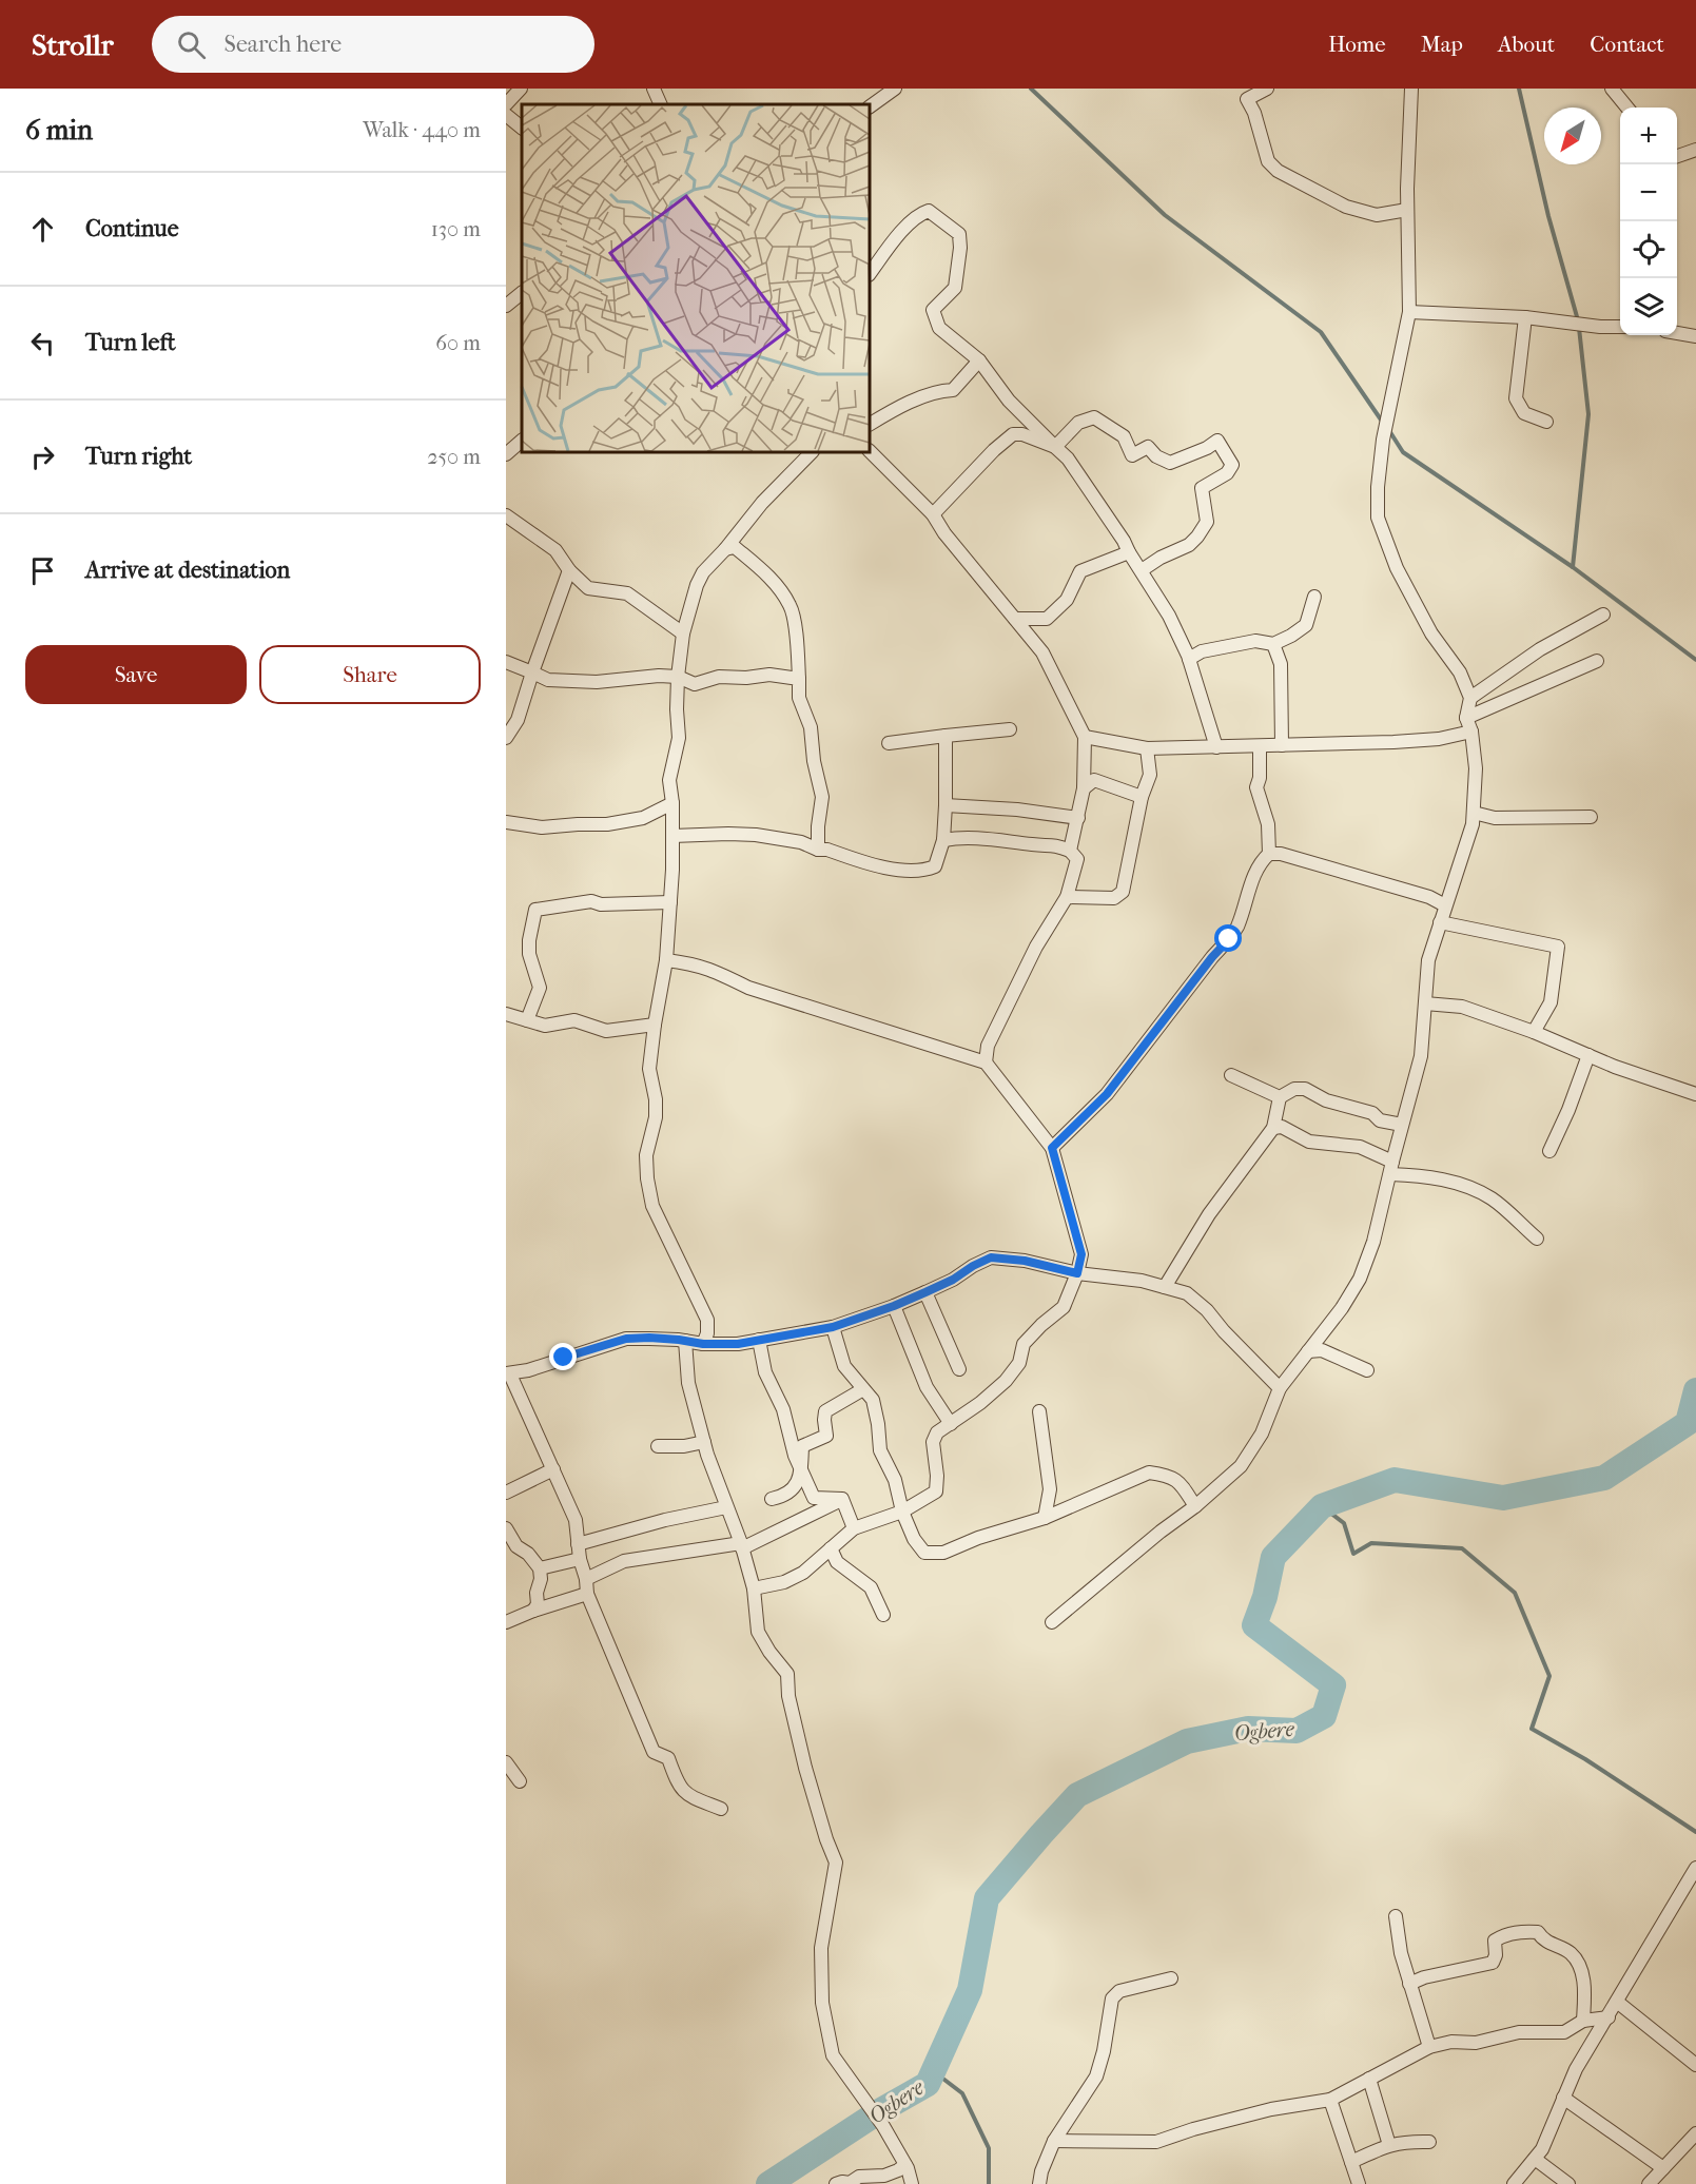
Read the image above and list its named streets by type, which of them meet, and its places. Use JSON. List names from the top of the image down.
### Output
{
  "water": ["Ogbere"],
  "north": "bottom left",
  "page": {
    "header": "Strollr",
    "search": "Search here",
    "nav": [
      "Home",
      "Map",
      "About",
      "Contact"
    ],
    "heading": ["6 min", "Walk · 440 m"],
    "map_buttons": ["+", "−"],
    "list": [
      ["Continue", "130 m"],
      ["Turn left", "60 m"],
      ["Turn right", "250 m"],
      "Arrive at destination"
    ],
    "buttons": ["Save", "Share"]
  }
}
